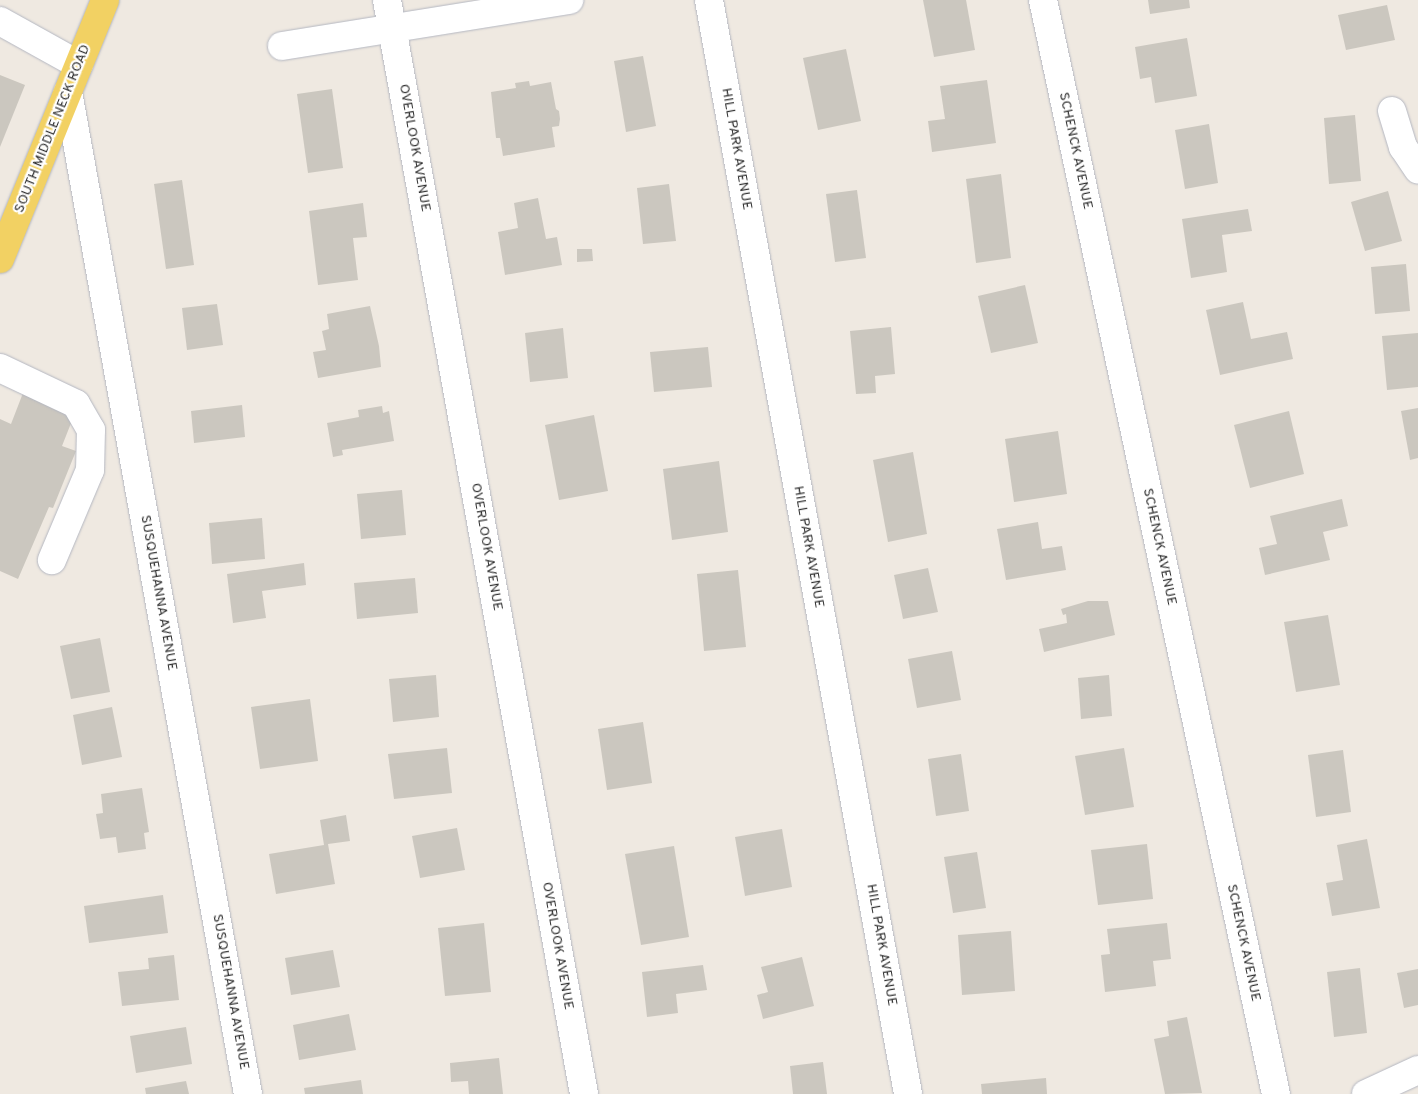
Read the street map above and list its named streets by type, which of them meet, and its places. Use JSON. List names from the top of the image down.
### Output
{
  "streets": {
    "main road": ["SOUTH MIDDLE NECK ROAD"],
    "street": [
      "OVERLOOK AVENUE",
      "HILL PARK AVENUE",
      "SCHENCK AVENUE",
      "SUSQUEHANNA AVENUE"
    ]
  },
  "crossings": [
    ["SOUTH MIDDLE NECK ROAD", "SUSQUEHANNA AVENUE"]
  ]
}
